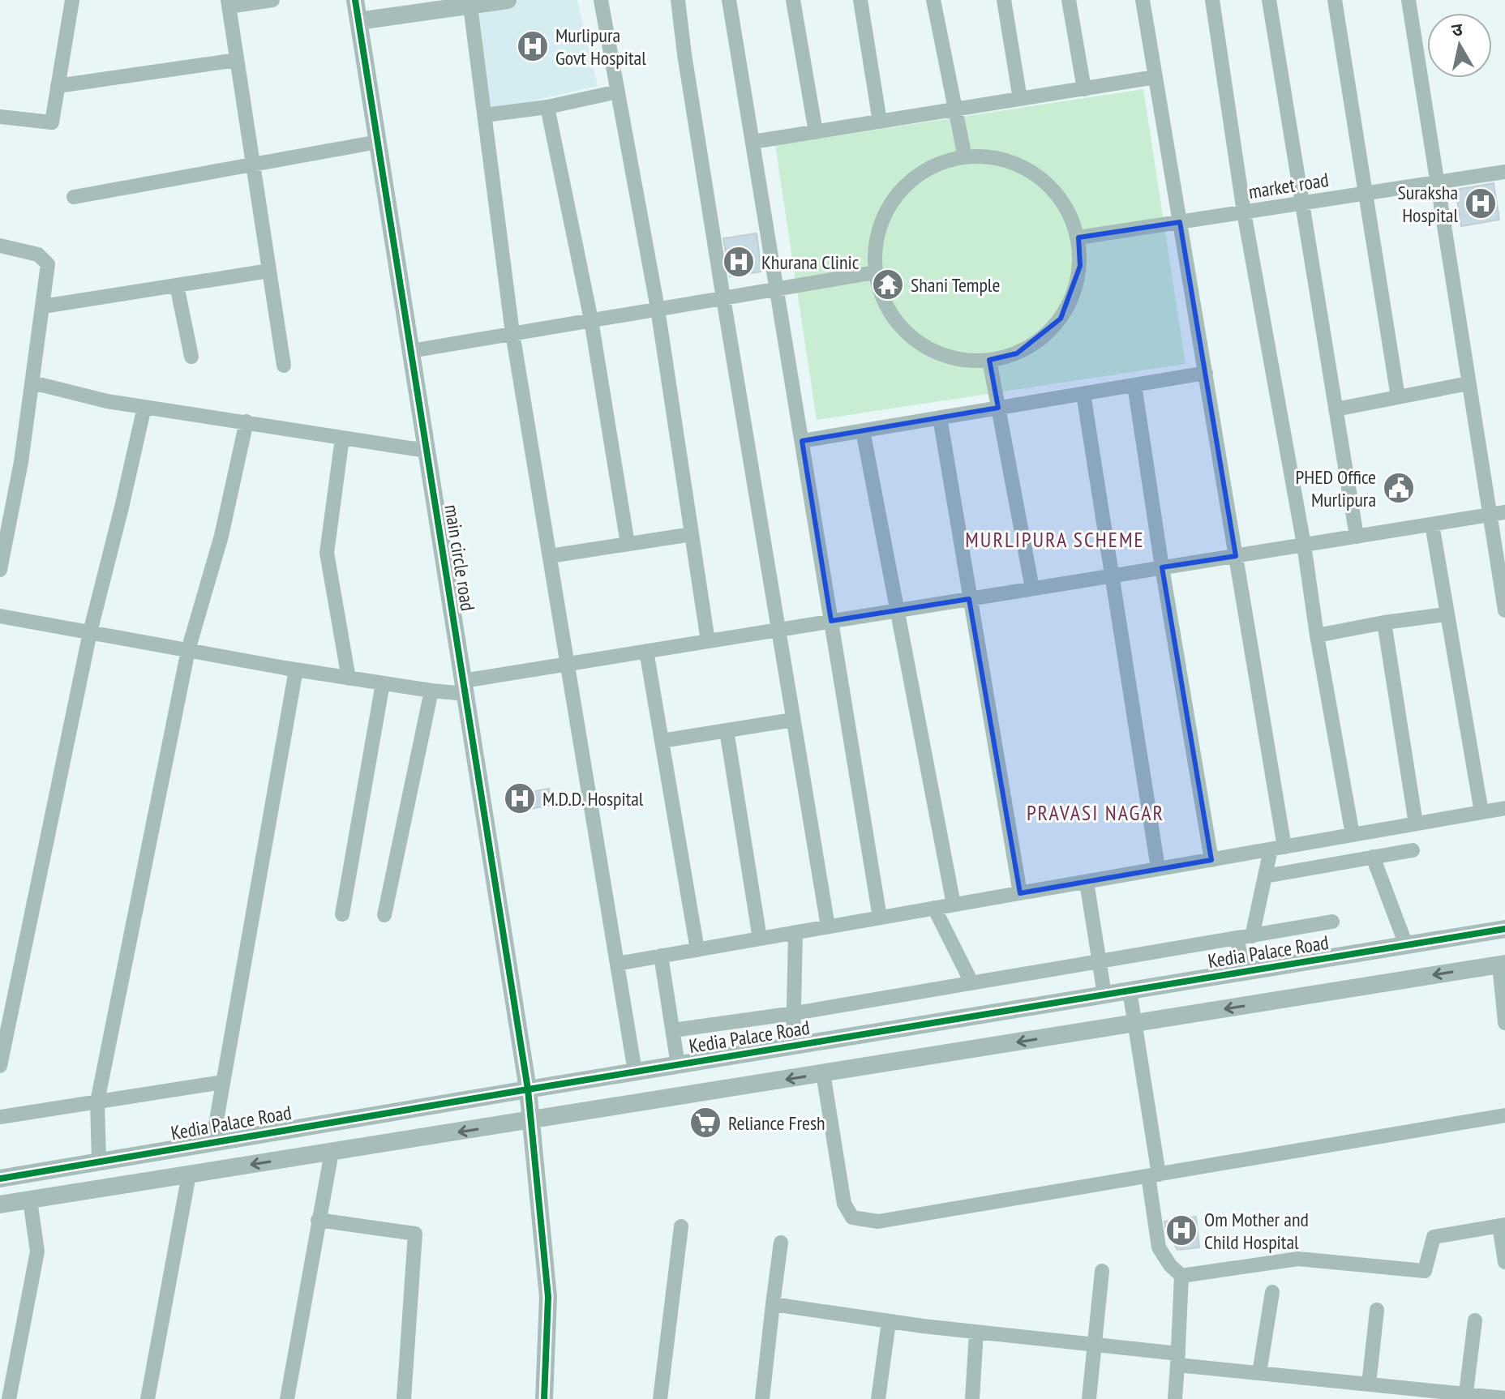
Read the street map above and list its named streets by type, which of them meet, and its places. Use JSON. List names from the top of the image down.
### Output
{
  "streets": {
    "street": ["market road", "main circle road", "Kedia Palace Road"]
  },
  "crossings": [
    ["main circle road", "Kedia Palace Road"]
  ],
  "districts": ["MURLIPURA SCHEME", "PRAVASI NAGAR"],
  "places": {
    "hospital": [
      "Murlipura Govt Hospital",
      "Suraksha Hospital",
      "Khurana Clinic",
      "M.D.D. Hospital",
      "Om Mother and Child Hospital"
    ],
    "temple": ["Shani Temple"],
    "public building": ["PHED Office Murlipura"],
    "supermarket": ["Reliance Fresh"]
  },
  "north": "top"
}
